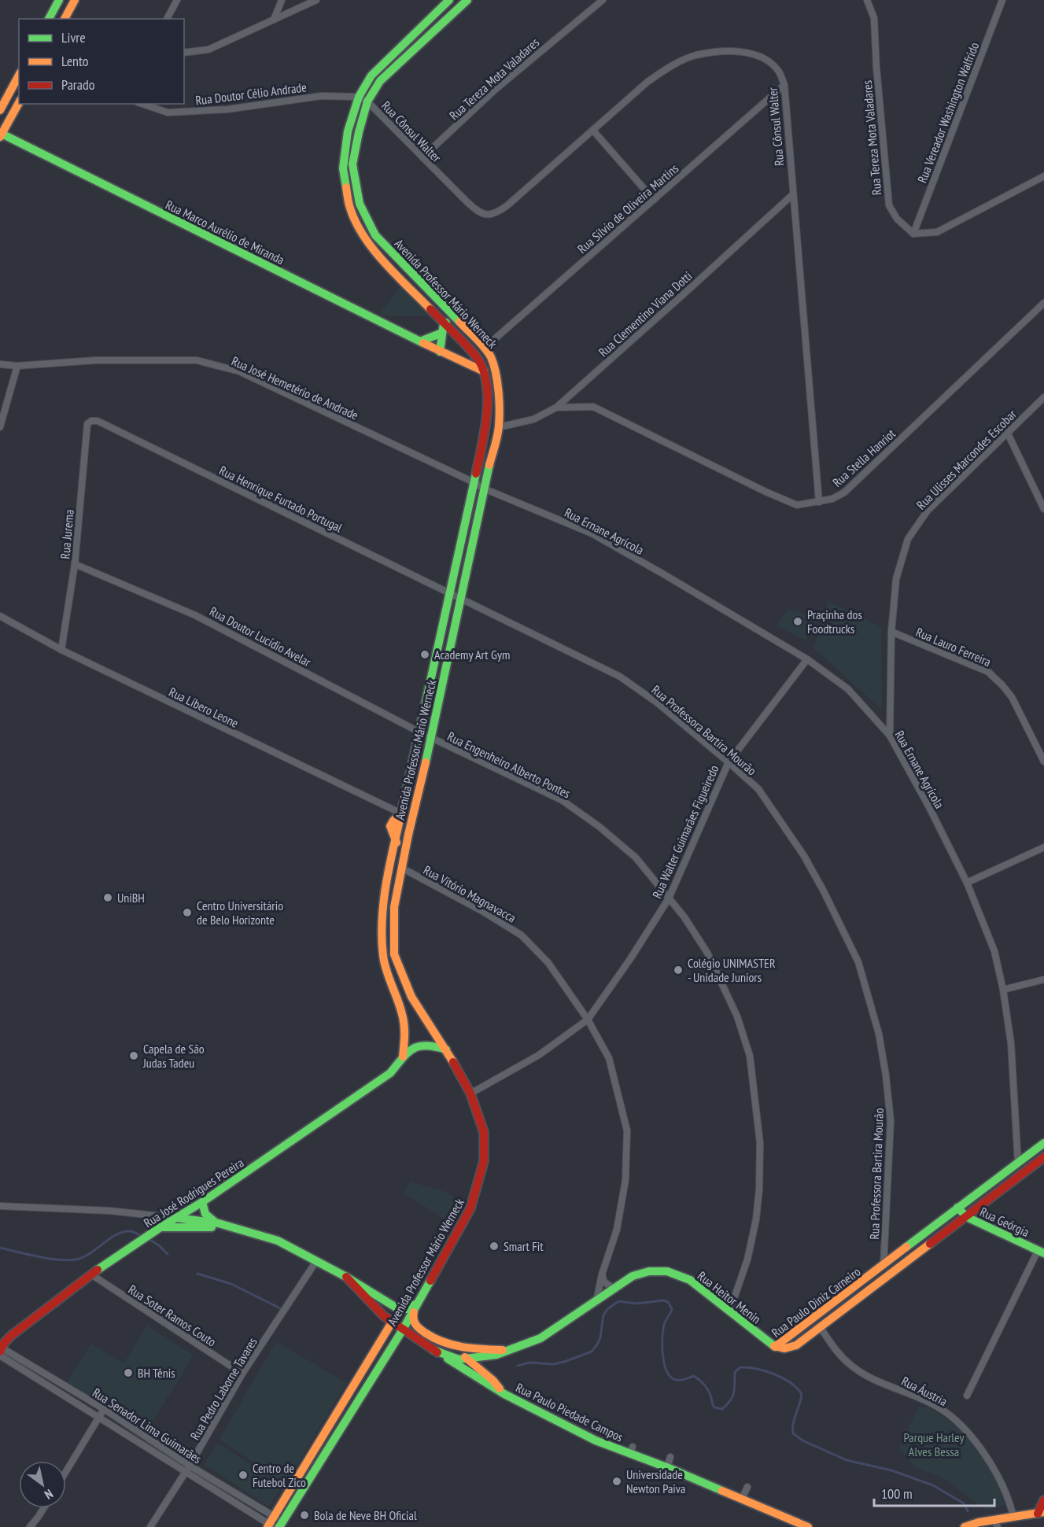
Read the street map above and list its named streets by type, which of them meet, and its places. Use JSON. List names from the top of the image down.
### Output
{
  "streets": {
    "main road": [
      "Rua Marco Aurélio de Miranda",
      "Avenida Professor Mário Werneck",
      "Rua José Rodrigues Pereira",
      "Rua Geórgia",
      "Rua Heitor Menin",
      "Rua Paulo Diniz Carneiro",
      "Rua Paulo Piedade Campos"
    ],
    "street": [
      "Rua Tereza Mota Valadares",
      "Rua Doutor Célio Andrade",
      "Rua Vereador Washington Walfrido",
      "Rua Cônsul Walter",
      "Rua Sílvio de Oliveira Martins",
      "Rua Clementino Viana Dotti",
      "Rua José Hemetério de Andrade",
      "Rua Stella Hanriot",
      "Rua Ulisses Marcondes Escobar",
      "Rua Henrique Furtado Portugal",
      "Rua Ernane Agrícola",
      "Rua Jurema",
      "Rua Doutor Lucídio Avelar",
      "Rua Lauro Ferreira",
      "Rua Líbero Leone",
      "Rua Professora Bartira Mourão",
      "Rua Engenheiro Alberto Pontes",
      "Rua Walter Guimarães Figueiredo",
      "Rua Vitório Magnavacca",
      "Rua Soter Ramos Couto",
      "Rua Pedro Laborne Tavares",
      "Rua Áustria",
      "Rua Senador Lima Guimarães"
    ]
  },
  "crossings": [
    ["Rua Tereza Mota Valadares", "Rua Vereador Washington Walfrido"],
    ["Rua Tereza Mota Valadares", "Rua Cônsul Walter"],
    ["Rua Doutor Célio Andrade", "Rua Cônsul Walter"],
    ["Rua Doutor Célio Andrade", "Avenida Professor Mário Werneck"],
    ["Rua Cônsul Walter", "Rua Sílvio de Oliveira Martins"],
    ["Rua Cônsul Walter", "Avenida Professor Mário Werneck"],
    ["Rua Cônsul Walter", "Rua Clementino Viana Dotti"],
    ["Rua Cônsul Walter", "Rua Stella Hanriot"],
    ["Rua Sílvio de Oliveira Martins", "Avenida Professor Mário Werneck"],
    ["Rua Marco Aurélio de Miranda", "Avenida Professor Mário Werneck"],
    ["Avenida Professor Mário Werneck", "Rua Clementino Viana Dotti"],
    ["Avenida Professor Mário Werneck", "Rua José Hemetério de Andrade"],
    ["Avenida Professor Mário Werneck", "Rua Henrique Furtado Portugal"],
    ["Avenida Professor Mário Werneck", "Rua Ernane Agrícola"],
    ["Avenida Professor Mário Werneck", "Rua Doutor Lucídio Avelar"],
    ["Avenida Professor Mário Werneck", "Rua Líbero Leone"],
    ["Avenida Professor Mário Werneck", "Rua Professora Bartira Mourão"],
    ["Avenida Professor Mário Werneck", "Rua Engenheiro Alberto Pontes"],
    ["Avenida Professor Mário Werneck", "Rua Walter Guimarães Figueiredo"],
    ["Avenida Professor Mário Werneck", "Rua Vitório Magnavacca"],
    ["Avenida Professor Mário Werneck", "Rua José Rodrigues Pereira"],
    ["Avenida Professor Mário Werneck", "Rua Heitor Menin"],
    ["Avenida Professor Mário Werneck", "Rua Paulo Piedade Campos"],
    ["Avenida Professor Mário Werneck", "Rua Senador Lima Guimarães"],
    ["Rua Clementino Viana Dotti", "Rua Stella Hanriot"],
    ["Rua José Hemetério de Andrade", "Rua Ernane Agrícola"],
    ["Rua Ulisses Marcondes Escobar", "Rua Ernane Agrícola"],
    ["Rua Ulisses Marcondes Escobar", "Rua Lauro Ferreira"],
    ["Rua Henrique Furtado Portugal", "Rua Jurema"],
    ["Rua Henrique Furtado Portugal", "Rua Professora Bartira Mourão"],
    ["Rua Ernane Agrícola", "Rua Walter Guimarães Figueiredo"],
    ["Rua Ernane Agrícola", "Rua Paulo Diniz Carneiro"],
    ["Rua Jurema", "Rua Doutor Lucídio Avelar"],
    ["Rua Jurema", "Rua Líbero Leone"],
    ["Rua Doutor Lucídio Avelar", "Rua Engenheiro Alberto Pontes"],
    ["Rua Professora Bartira Mourão", "Rua Walter Guimarães Figueiredo"],
    ["Rua Professora Bartira Mourão", "Rua Paulo Diniz Carneiro"],
    ["Rua Engenheiro Alberto Pontes", "Rua Walter Guimarães Figueiredo"],
    ["Rua Engenheiro Alberto Pontes", "Rua Heitor Menin"],
    ["Rua Walter Guimarães Figueiredo", "Rua Vitório Magnavacca"],
    ["Rua Vitório Magnavacca", "Rua Heitor Menin"],
    ["Rua José Rodrigues Pereira", "Rua Soter Ramos Couto"],
    ["Rua José Rodrigues Pereira", "Rua Senador Lima Guimarães"],
    ["Rua Geórgia", "Rua Paulo Diniz Carneiro"],
    ["Rua Heitor Menin", "Rua Paulo Diniz Carneiro"],
    ["Rua Heitor Menin", "Rua Paulo Piedade Campos"],
    ["Rua Paulo Diniz Carneiro", "Rua Áustria"],
    ["Rua Soter Ramos Couto", "Rua Pedro Laborne Tavares"],
    ["Rua Pedro Laborne Tavares", "Rua Senador Lima Guimarães"]
  ],
  "parks": ["Parque Harley Alves Bessa"],
  "places": [
    "Praçinha dos Foodtrucks",
    "Academy Art Gym",
    "UniBH",
    "Centro Universitário de Belo Horizonte",
    "Colégio UNIMASTER - Unidade Juniors",
    "Capela de São Judas Tadeu",
    "Smart Fit",
    "BH Tênis",
    "Centro de Futebol Zico",
    "Universidade Newton Paiva",
    "Bola de Neve BH Oficial"
  ],
  "legend": ["Livre", "Lento", "Parado"],
  "scale_bar": "100 m",
  "north": "bottom right"
}
